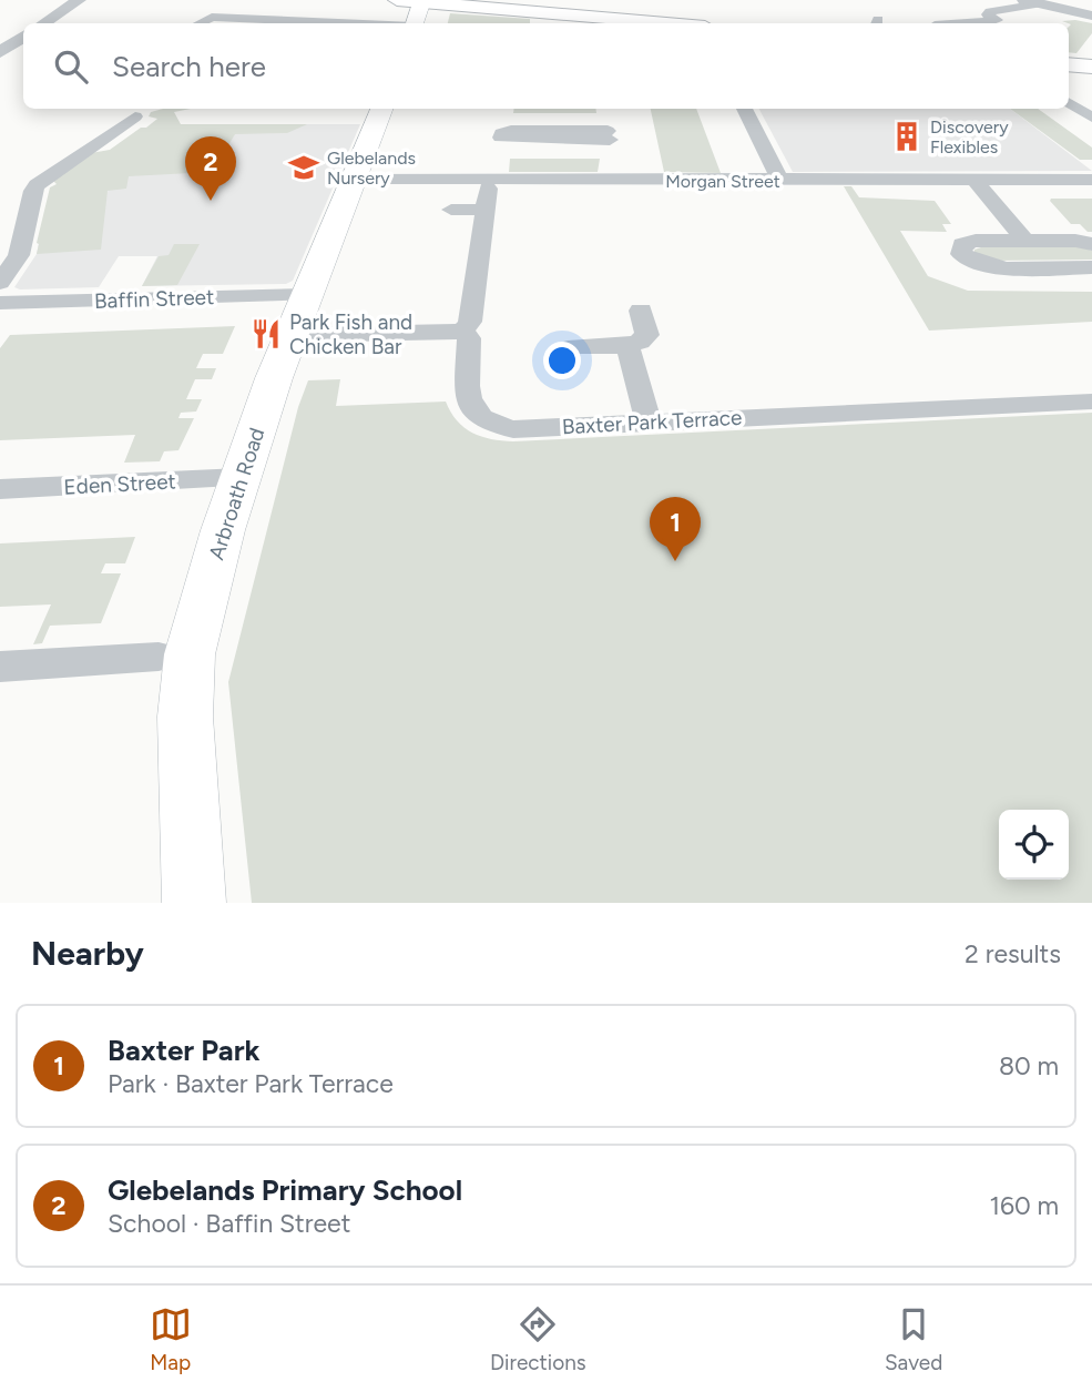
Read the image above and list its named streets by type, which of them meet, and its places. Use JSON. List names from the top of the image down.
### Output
{
  "streets": {
    "main road": ["Arbroath Road"],
    "street": [
      "Morgan Street",
      "Baffin Street",
      "Baxter Park Terrace",
      "Eden Street"
    ]
  },
  "crossings": [
    ["Morgan Street", "Arbroath Road"],
    ["Baffin Street", "Arbroath Road"],
    ["Eden Street", "Arbroath Road"]
  ],
  "places": {
    "building": ["Discovery Flexibles"],
    "school or university": ["Glebelands Nursery"],
    "restaurant": ["Park Fish and Chicken Bar"]
  },
  "page": {
    "search": "Search here",
    "pins": ["2", "1"],
    "heading": ["Nearby", "2 results"],
    "list": [
      {
        "mark": "1",
        "name": "Baxter Park",
        "note": "Park · Baxter Park Terrace",
        "value": "80 m"
      },
      {
        "mark": "2",
        "name": "Glebelands Primary School",
        "note": "School · Baffin Street",
        "value": "160 m"
      }
    ],
    "nav": ["Map", "Directions", "Saved"]
  }
}
